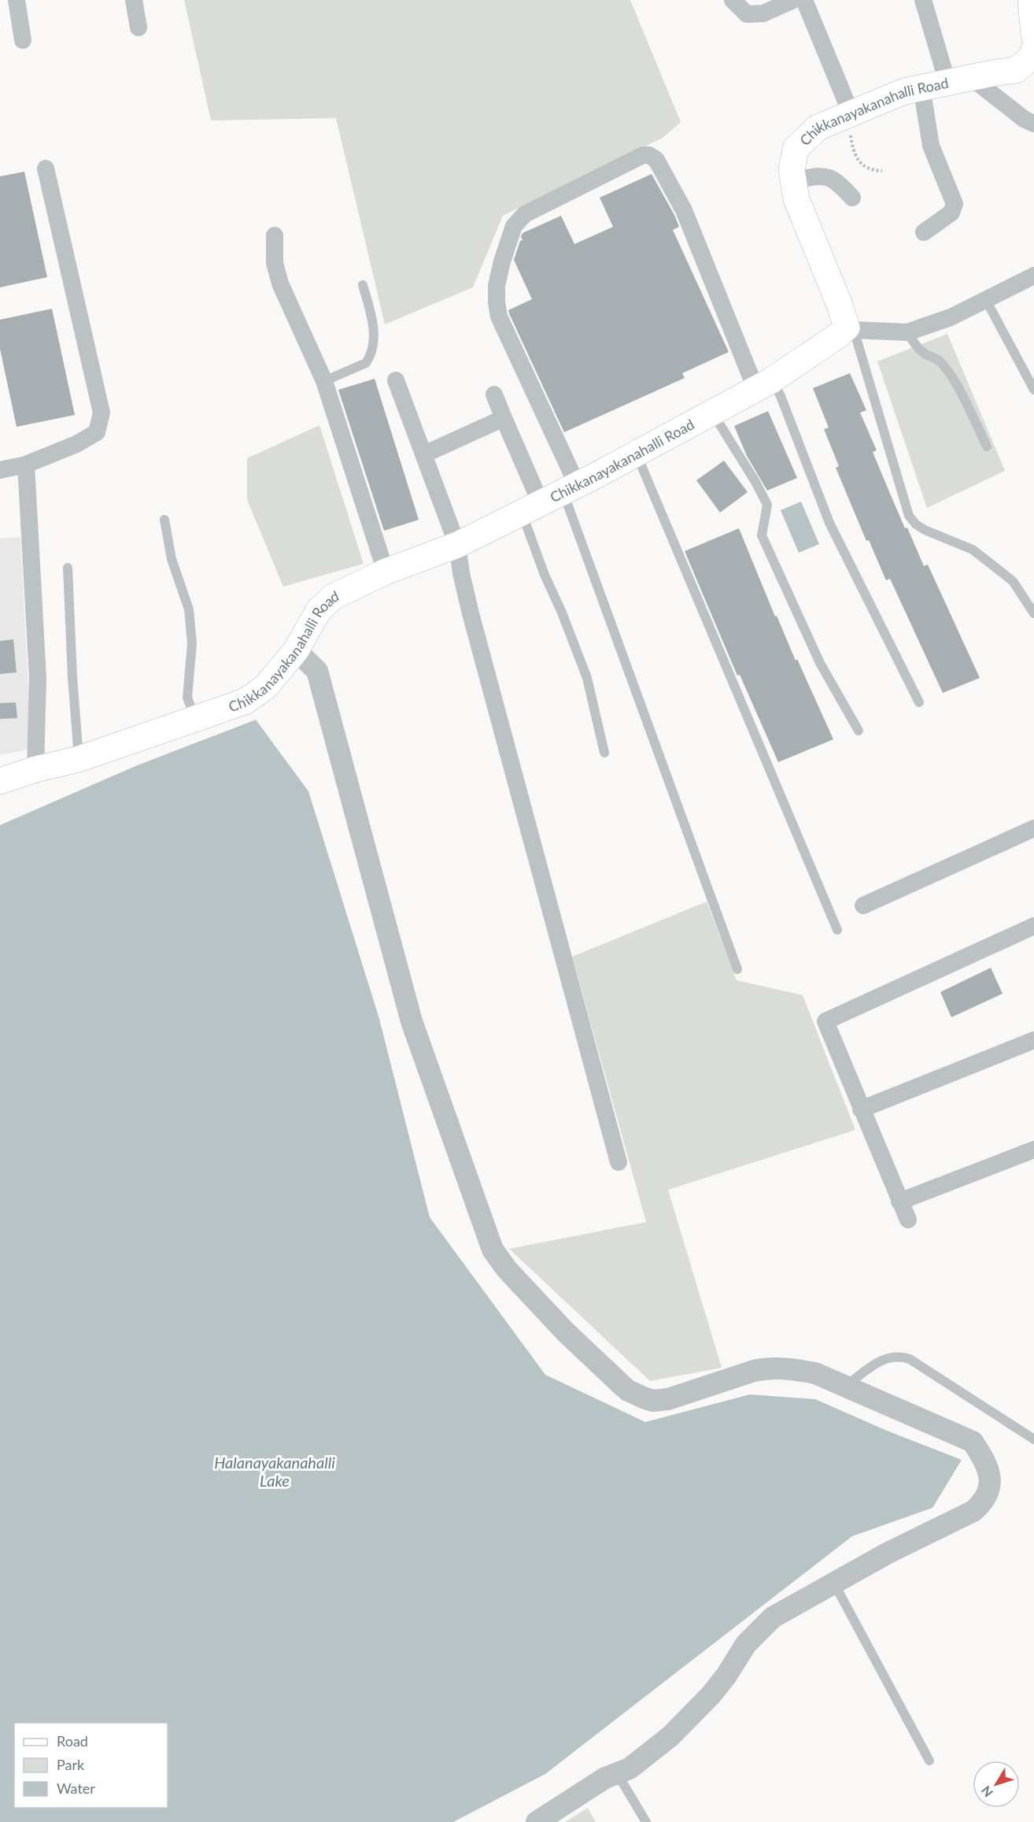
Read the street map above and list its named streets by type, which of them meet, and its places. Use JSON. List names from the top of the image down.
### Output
{
  "streets": {
    "main road": ["Chikkanayakanahalli Road"]
  },
  "water": ["Halanayakanahalli Lake"],
  "legend": ["Road", "Park", "Water"],
  "north": "bottom left"
}
